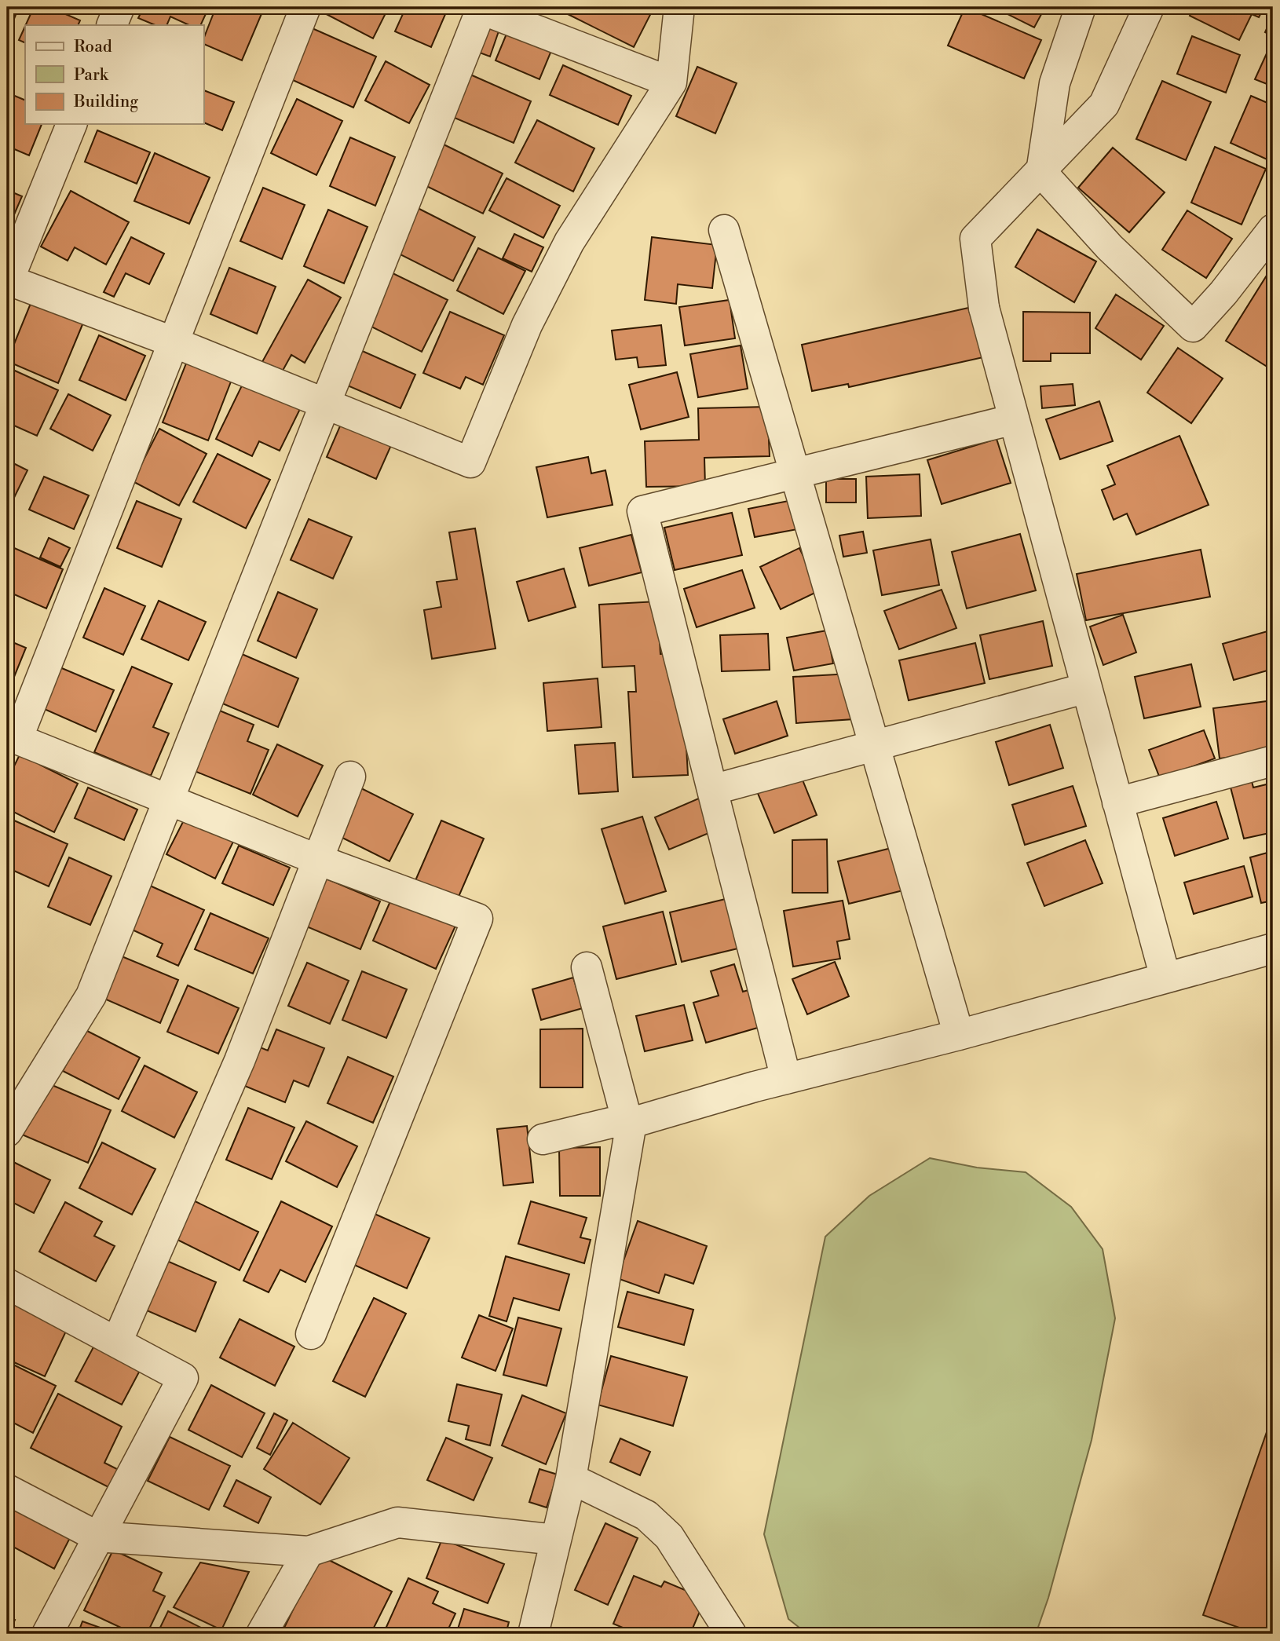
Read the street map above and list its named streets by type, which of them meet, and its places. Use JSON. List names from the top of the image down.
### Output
{
  "legend": ["Road", "Park", "Building"]
}
